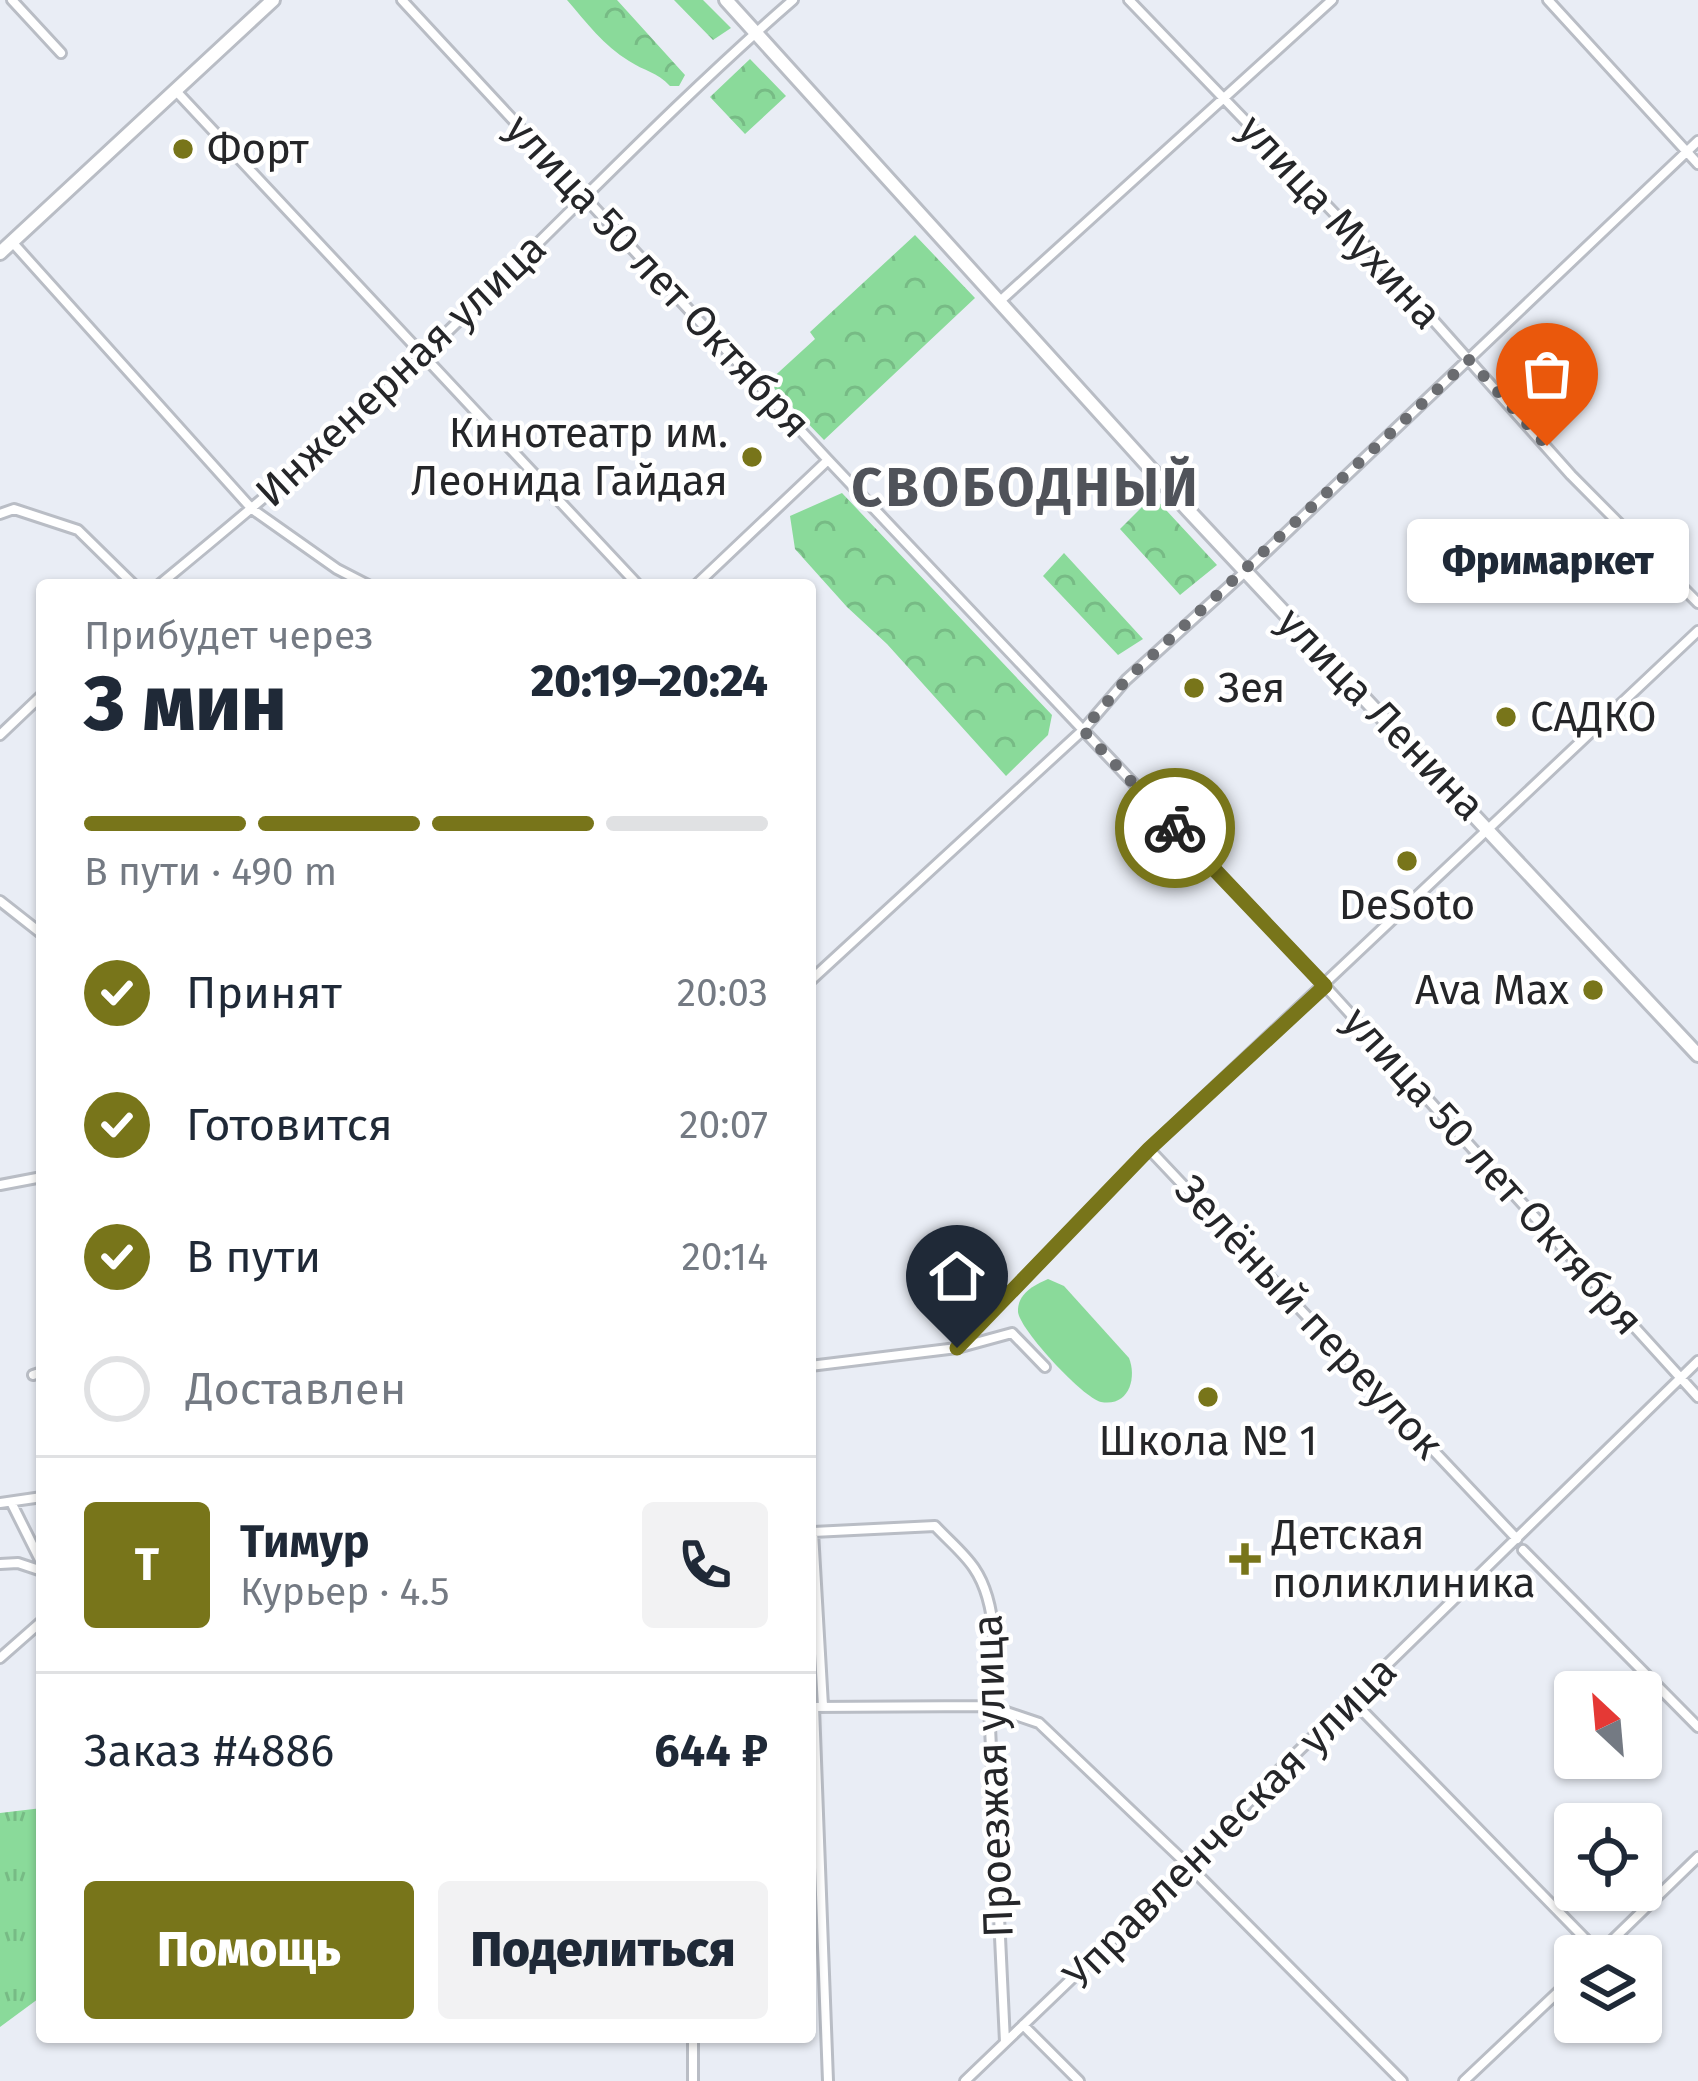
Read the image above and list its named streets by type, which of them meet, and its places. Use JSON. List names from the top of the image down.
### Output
{
  "streets": {
    "main road": ["улица Ленина"],
    "street": [
      "улица Мухина",
      "улица 50 лет Октября",
      "Инженерная улица",
      "Зелёный переулок",
      "Проезжая улица",
      "Управленческая улица"
    ]
  },
  "crossings": [
    ["улица 50 лет Октября", "Инженерная улица"],
    ["улица 50 лет Октября", "Управленческая улица"],
    ["Инженерная улица", "улица Ленина"],
    ["Зелёный переулок", "Управленческая улица"],
    ["Проезжая улица", "Управленческая улица"]
  ],
  "districts": ["СВОБОДНЫЙ"],
  "places": {
    "other": [
      "Форт",
      "Фримаркет",
      "Кинотеатр им. Леонида Гайдая",
      "Зея",
      "САДКО",
      "DeSoto",
      "Ava Max",
      "Школа № 1"
    ],
    "health": ["Детская поликлиника"]
  },
  "north": "top left",
  "page": {
    "bubble": "Фримаркет",
    "heading": ["3 мин", "Прибудет через", "20:19–20:24"],
    "panel": [
      "Тимур",
      "Курьер · 4.5",
      "Заказ #4886",
      "644 ₽"
    ],
    "bar": "В пути · 490 m",
    "list": [
      ["Принят", "20:03"],
      ["Готовится", "20:07"],
      ["В пути", "20:14"],
      "Доставлен"
    ],
    "round": "Т",
    "buttons": ["Помощь", "Поделиться"]
  }
}
